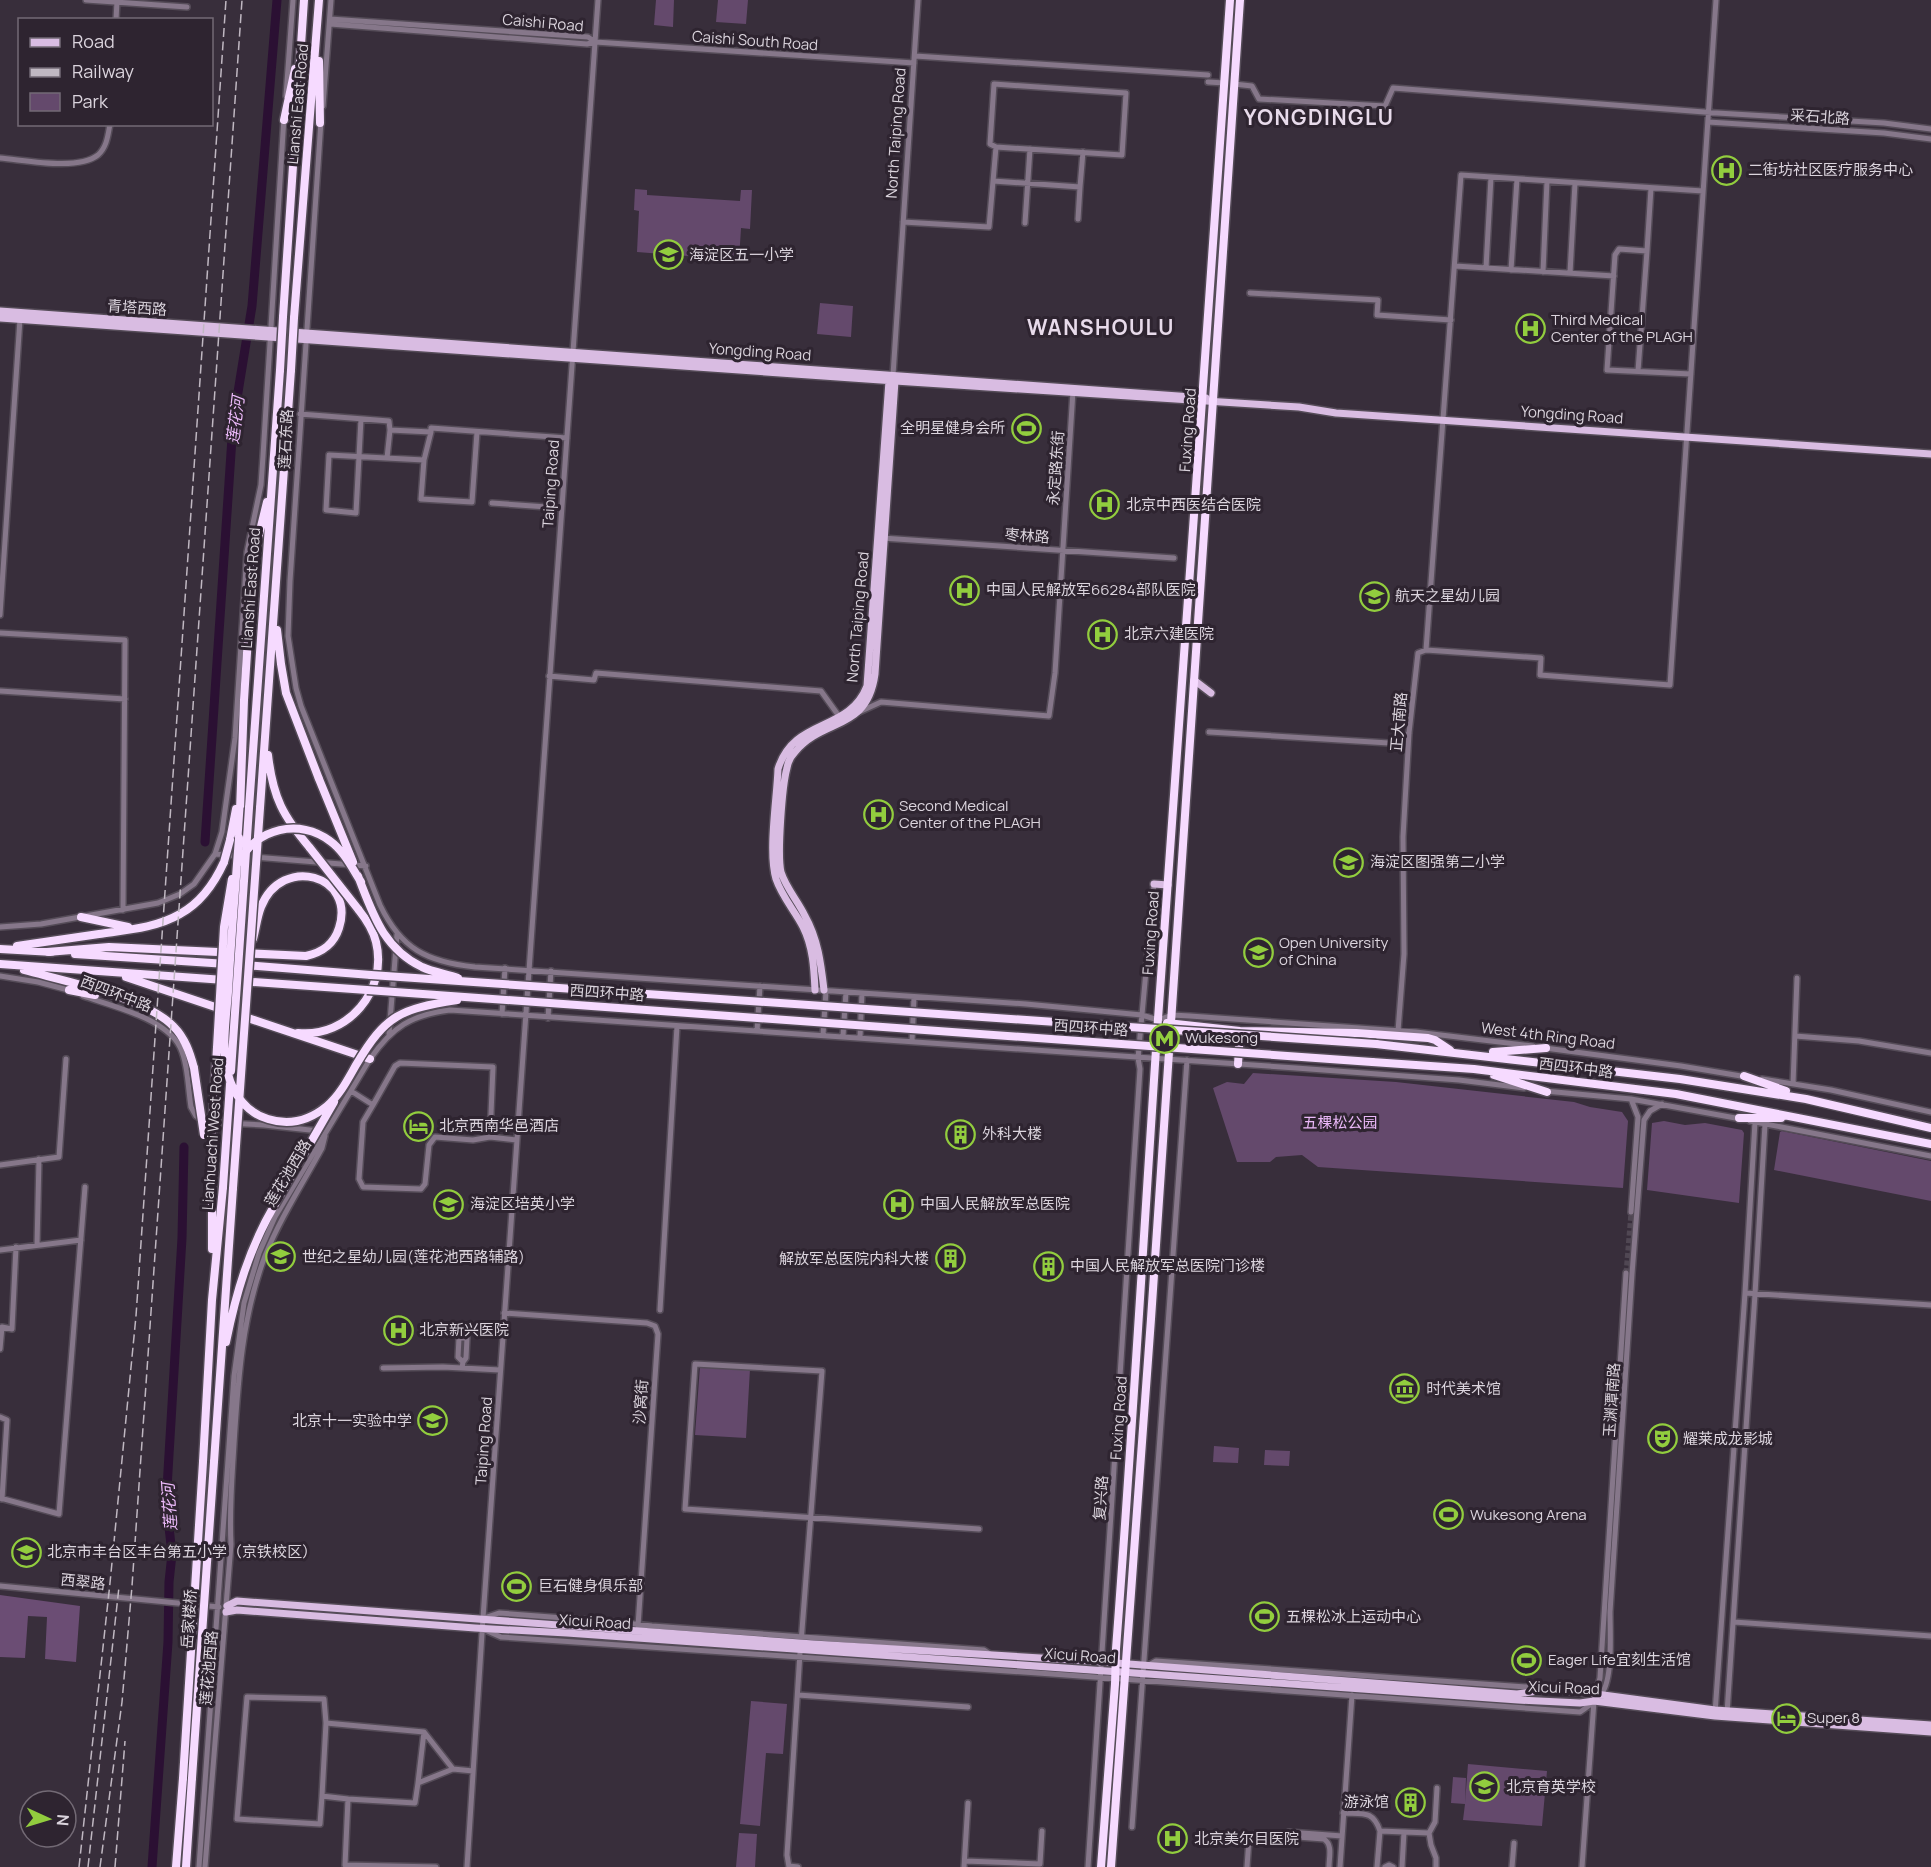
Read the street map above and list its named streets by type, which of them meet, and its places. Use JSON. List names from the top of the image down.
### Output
{
  "streets": {
    "highway": [
      "Lianshi East Road",
      "Fuxing Road",
      "西四环中路",
      "Lianhuachi West Road",
      "岳家楼桥"
    ],
    "main road": [
      "North Taiping Road",
      "青塔西路",
      "Yongding Road",
      "Xicui Road"
    ],
    "street": [
      "Caishi Road",
      "Caishi South Road",
      "采石北路",
      "莲石东路",
      "永定路东街",
      "Taiping Road",
      "枣林路",
      "正大南路",
      "West 4th Ring Road",
      "莲花池西路",
      "玉渊潭南路",
      "沙窝街",
      "复兴路",
      "西翠路"
    ]
  },
  "crossings": [
    ["Caishi Road", "Caishi South Road"],
    ["Caishi Road", "莲石东路"],
    ["Caishi Road", "Taiping Road"],
    ["Caishi South Road", "North Taiping Road"],
    ["Caishi South Road", "Taiping Road"],
    ["Lianshi East Road", "Lianhuachi West Road"],
    ["采石北路", "Fuxing Road"],
    ["North Taiping Road", "Yongding Road"],
    ["North Taiping Road", "永定路东街"],
    ["North Taiping Road", "枣林路"],
    ["North Taiping Road", "西四环中路"],
    ["青塔西路", "Yongding Road"],
    ["青塔西路", "莲石东路"],
    ["Yongding Road", "Fuxing Road"],
    ["Yongding Road", "莲石东路"],
    ["Yongding Road", "永定路东街"],
    ["Yongding Road", "Taiping Road"],
    ["Yongding Road", "正大南路"],
    ["Fuxing Road", "西四环中路"],
    ["Fuxing Road", "West 4th Ring Road"],
    ["Fuxing Road", "Xicui Road"],
    ["莲石东路", "西四环中路"],
    ["永定路东街", "枣林路"],
    ["Taiping Road", "西四环中路"],
    ["Taiping Road", "沙窝街"],
    ["Taiping Road", "Xicui Road"],
    ["正大南路", "West 4th Ring Road"],
    ["西四环中路", "West 4th Ring Road"],
    ["西四环中路", "莲花池西路"],
    ["西四环中路", "玉渊潭南路"],
    ["西四环中路", "复兴路"],
    ["Lianhuachi West Road", "岳家楼桥"],
    ["莲花池西路", "西翠路"],
    ["莲花池西路", "Xicui Road"],
    ["玉渊潭南路", "Xicui Road"],
    ["沙窝街", "Xicui Road"],
    ["复兴路", "Xicui Road"],
    ["西翠路", "Xicui Road"]
  ],
  "districts": ["YONGDINGLU", "WANSHOULU"],
  "water": ["莲花河"],
  "parks": ["五棵松公园"],
  "places": {
    "hospital": [
      "二街坊社区医疗服务中心",
      "Third Medical Center of the PLAGH",
      "北京中西医结合医院",
      "中国人民解放军66284部队医院",
      "北京六建医院",
      "Second Medical Center of the PLAGH",
      "中国人民解放军总医院",
      "北京新兴医院",
      "北京美尔目医院"
    ],
    "school or university": [
      "海淀区五一小学",
      "航天之星幼儿园",
      "海淀区图强第二小学",
      "Open University of China",
      "海淀区培英小学",
      "世纪之星幼儿园(莲花池西路辅路)",
      "北京十一实验中学",
      "北京市丰台区丰台第五小学（京铁校区）",
      "北京育英学校"
    ],
    "sports": [
      "全明星健身会所",
      "Wukesong Arena",
      "巨石健身俱乐部",
      "五棵松冰上运动中心",
      "Eager Life宜刻生活馆"
    ],
    "metro station": ["Wukesong"],
    "hotel": ["北京西南华邑酒店", "Super 8"],
    "building": [
      "外科大楼",
      "解放军总医院内科大楼",
      "中国人民解放军总医院门诊楼",
      "游泳馆"
    ],
    "museum": ["时代美术馆"],
    "theatre": ["耀莱成龙影城"]
  },
  "legend": ["Road", "Railway", "Park"],
  "north": "right"
}
